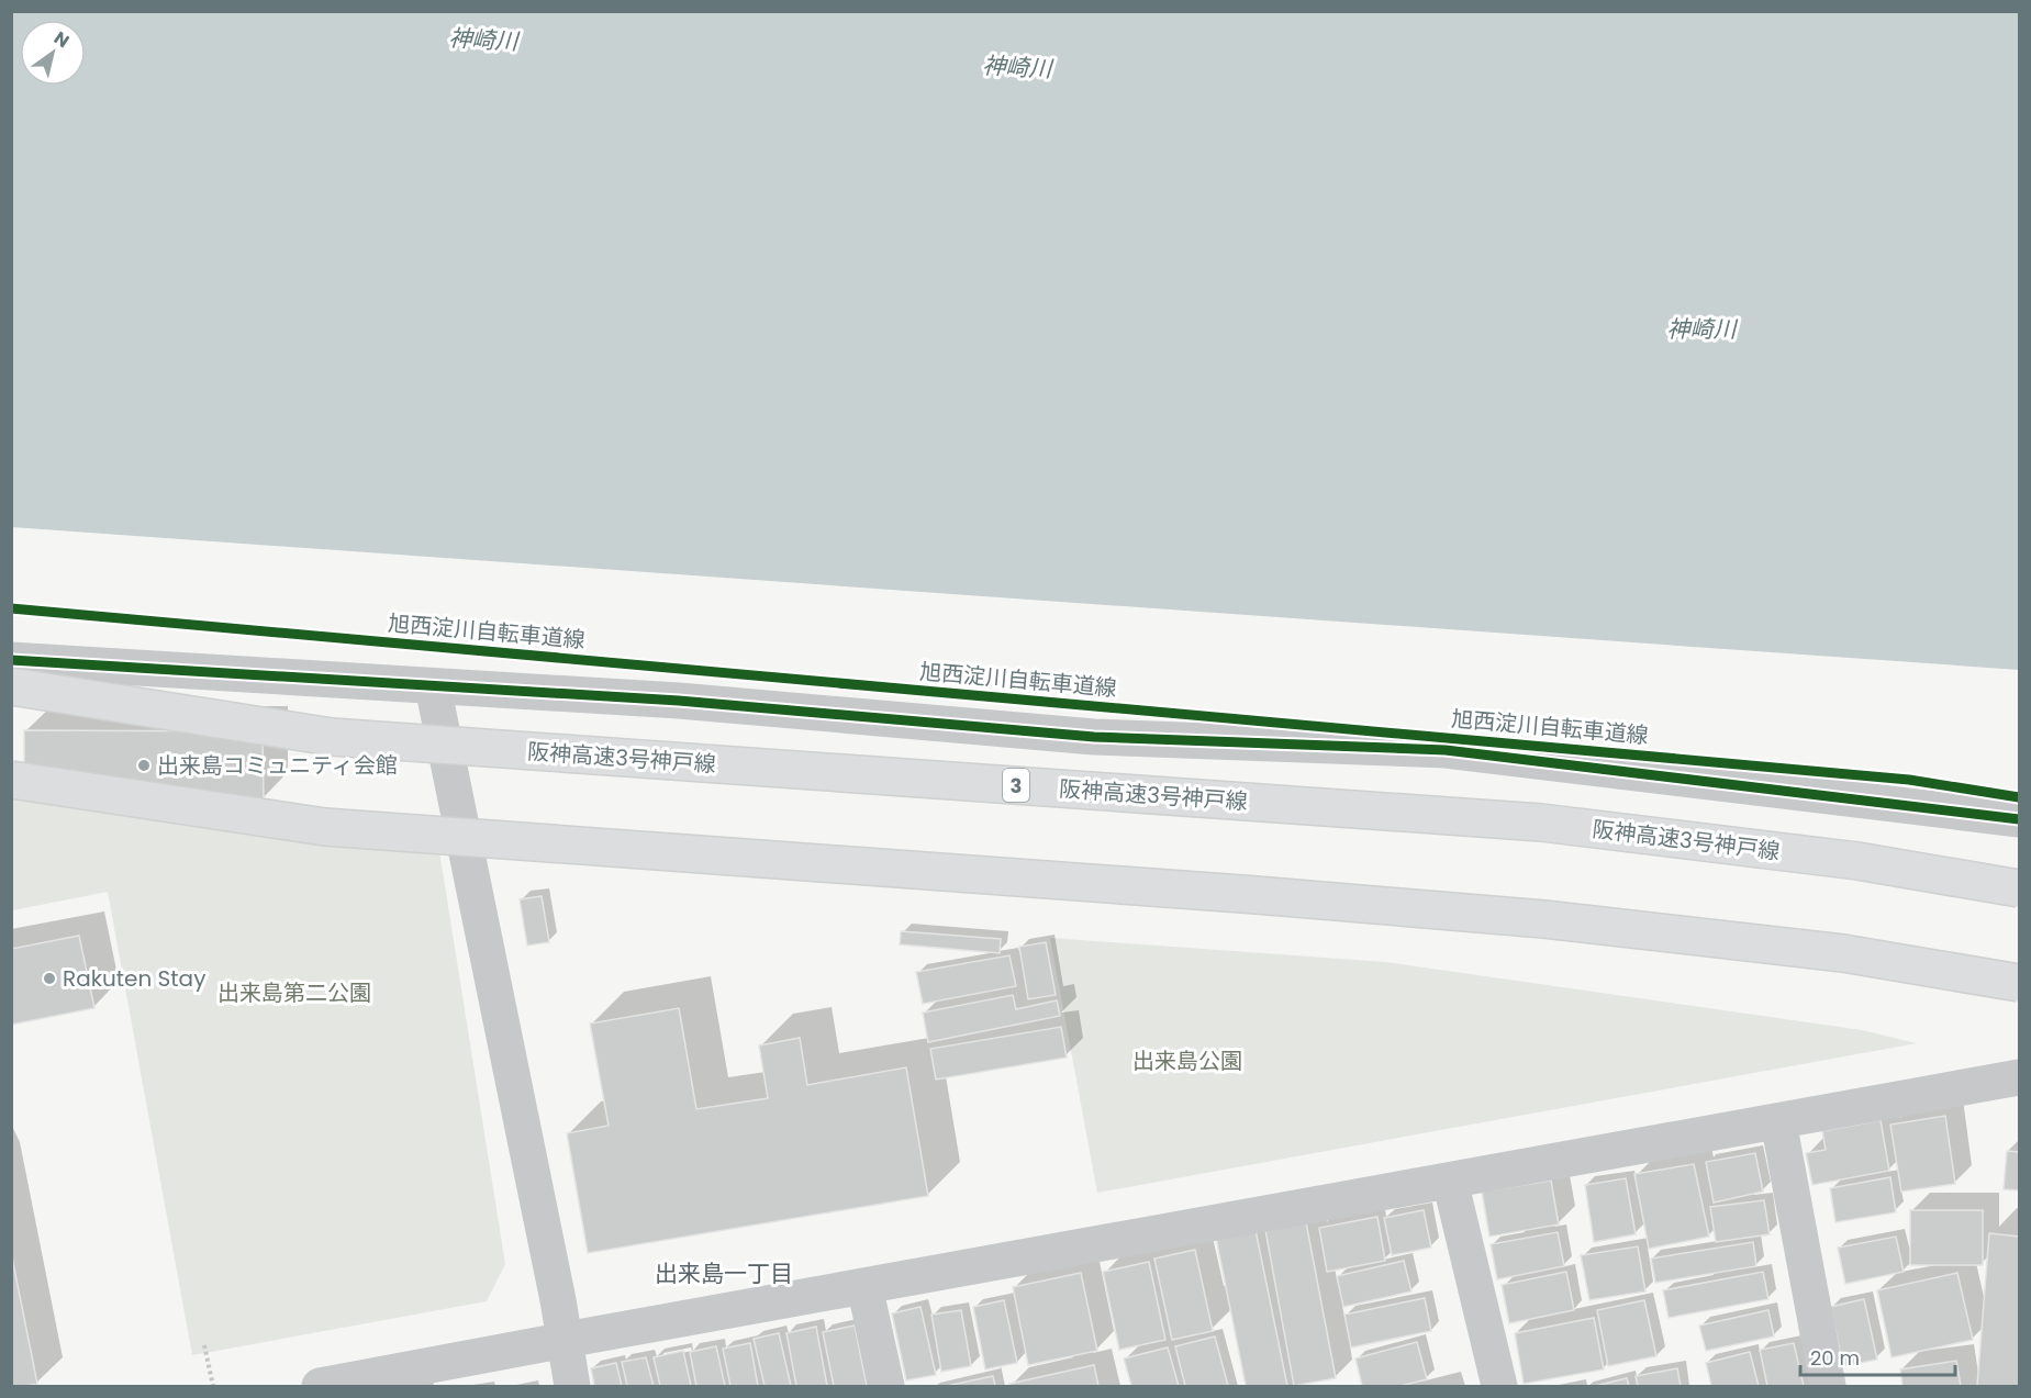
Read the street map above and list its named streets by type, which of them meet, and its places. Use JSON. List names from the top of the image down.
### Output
{
  "streets": {
    "highway": ["阪神高速3号神戸線", "3"],
    "cycle path": ["旭西淀川自転車道線"]
  },
  "districts": ["出来島一丁目"],
  "water": ["神崎川"],
  "parks": ["出来島第二公園", "出来島公園"],
  "places": ["出来島コミュニティ会館", "Rakuten Stay"],
  "scale_bar": "20 m",
  "north": "top right"
}
